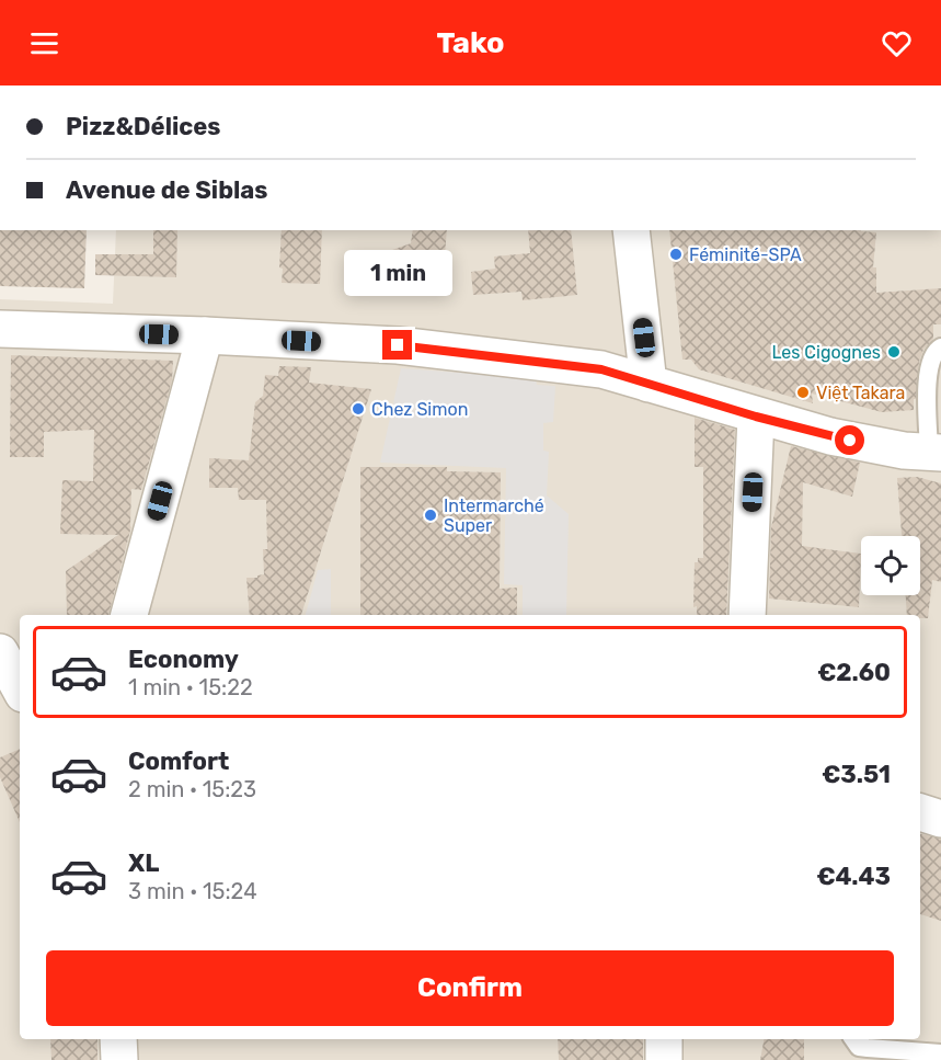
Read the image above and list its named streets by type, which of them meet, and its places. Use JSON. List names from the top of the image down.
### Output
{
  "places": [
    "Féminité-SPA",
    "Les Cigognes",
    "Việt Takara",
    "Chez Simon",
    "Intermarché Super"
  ],
  "page": {
    "header": "Tako",
    "banner": ["Pizz&Délices", "Avenue de Siblas"],
    "bubble": "1 min",
    "list": [
      {
        "name": "Economy",
        "note": "1 min · 15:22",
        "value": "€2.60"
      },
      {
        "name": "Comfort",
        "note": "2 min · 15:23",
        "value": "€3.51"
      },
      {
        "name": "XL",
        "note": "3 min · 15:24",
        "value": "€4.43"
      }
    ],
    "buttons": "Confirm"
  }
}
